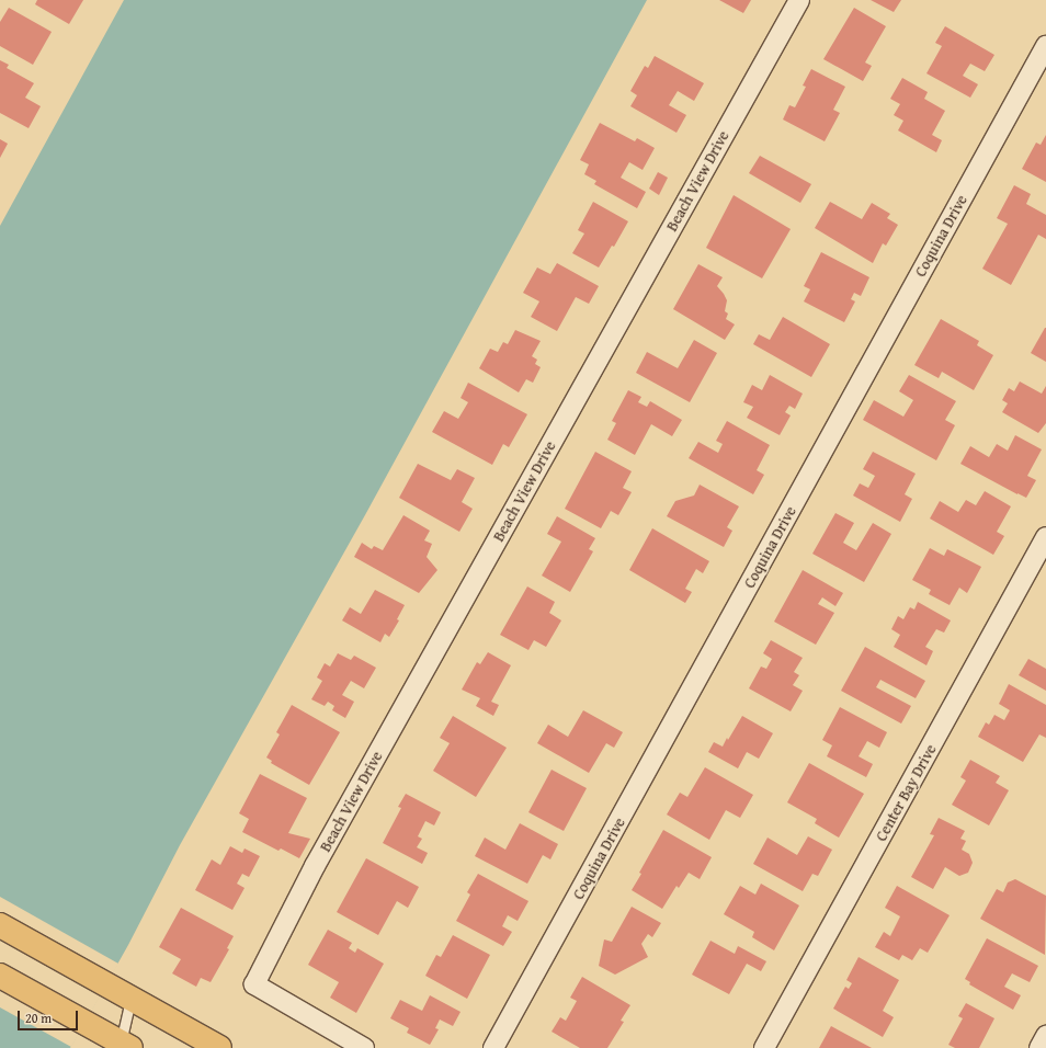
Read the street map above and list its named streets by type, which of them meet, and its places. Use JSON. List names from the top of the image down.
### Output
{
  "streets": {
    "street": ["Beach View Drive", "Coquina Drive", "Center Bay Drive"]
  },
  "scale_bar": "20 m"
}
